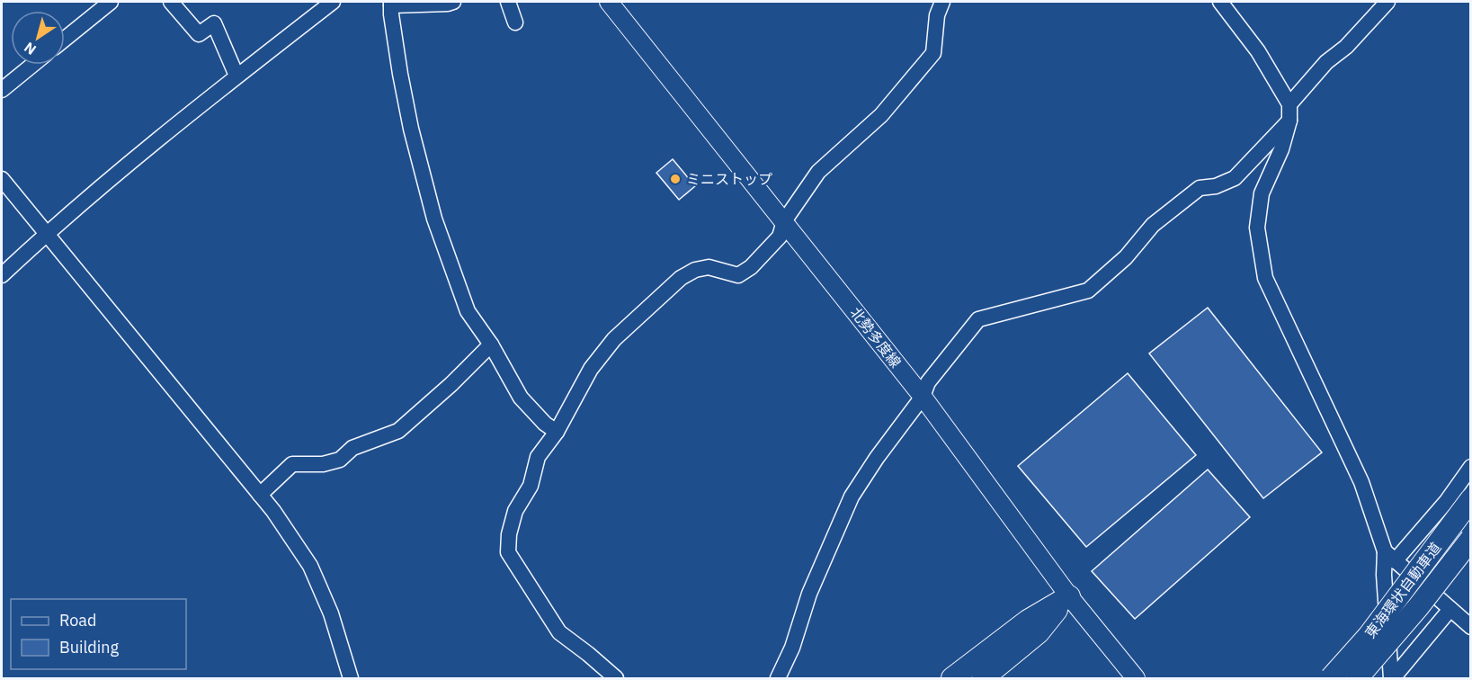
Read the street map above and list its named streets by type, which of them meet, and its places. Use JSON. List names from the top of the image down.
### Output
{
  "streets": {
    "highway": ["東海環状自動車道"],
    "main road": ["北勢多度線"]
  },
  "places": ["ミニストップ"],
  "legend": ["Road", "Building"],
  "north": "bottom left"
}
